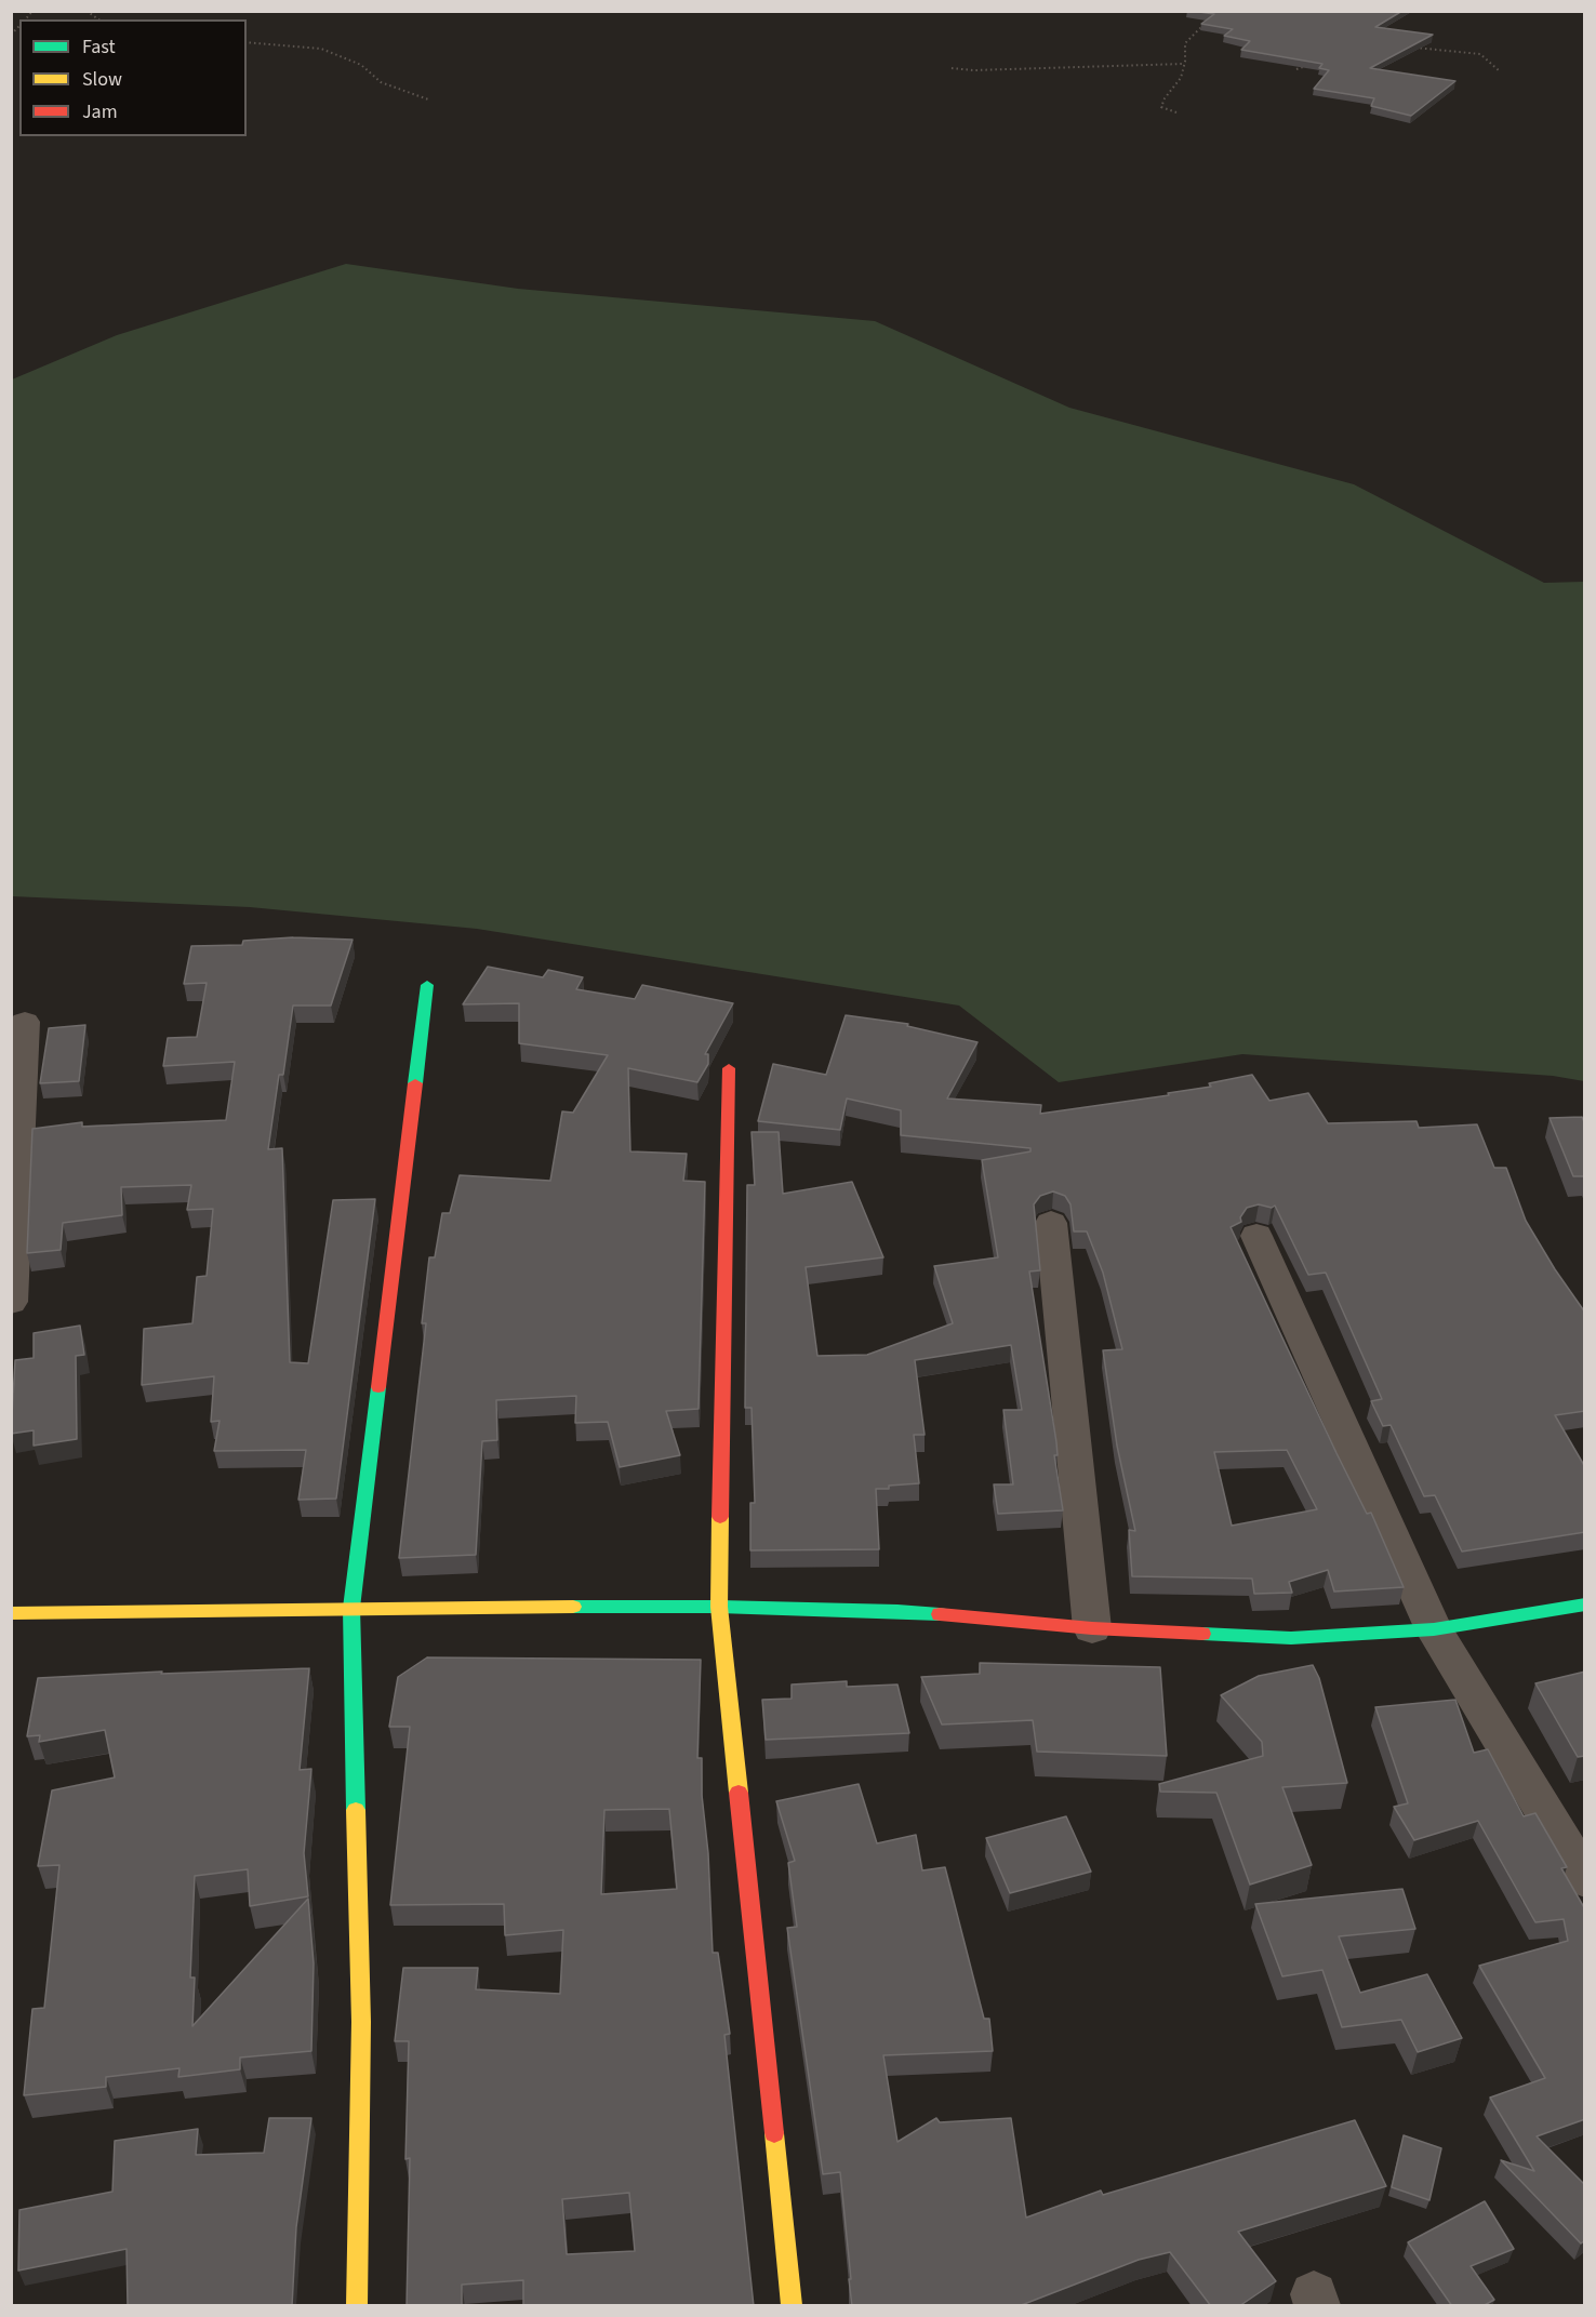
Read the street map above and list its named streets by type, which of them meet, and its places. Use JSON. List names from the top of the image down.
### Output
{
  "legend": ["Fast", "Slow", "Jam"]
}
